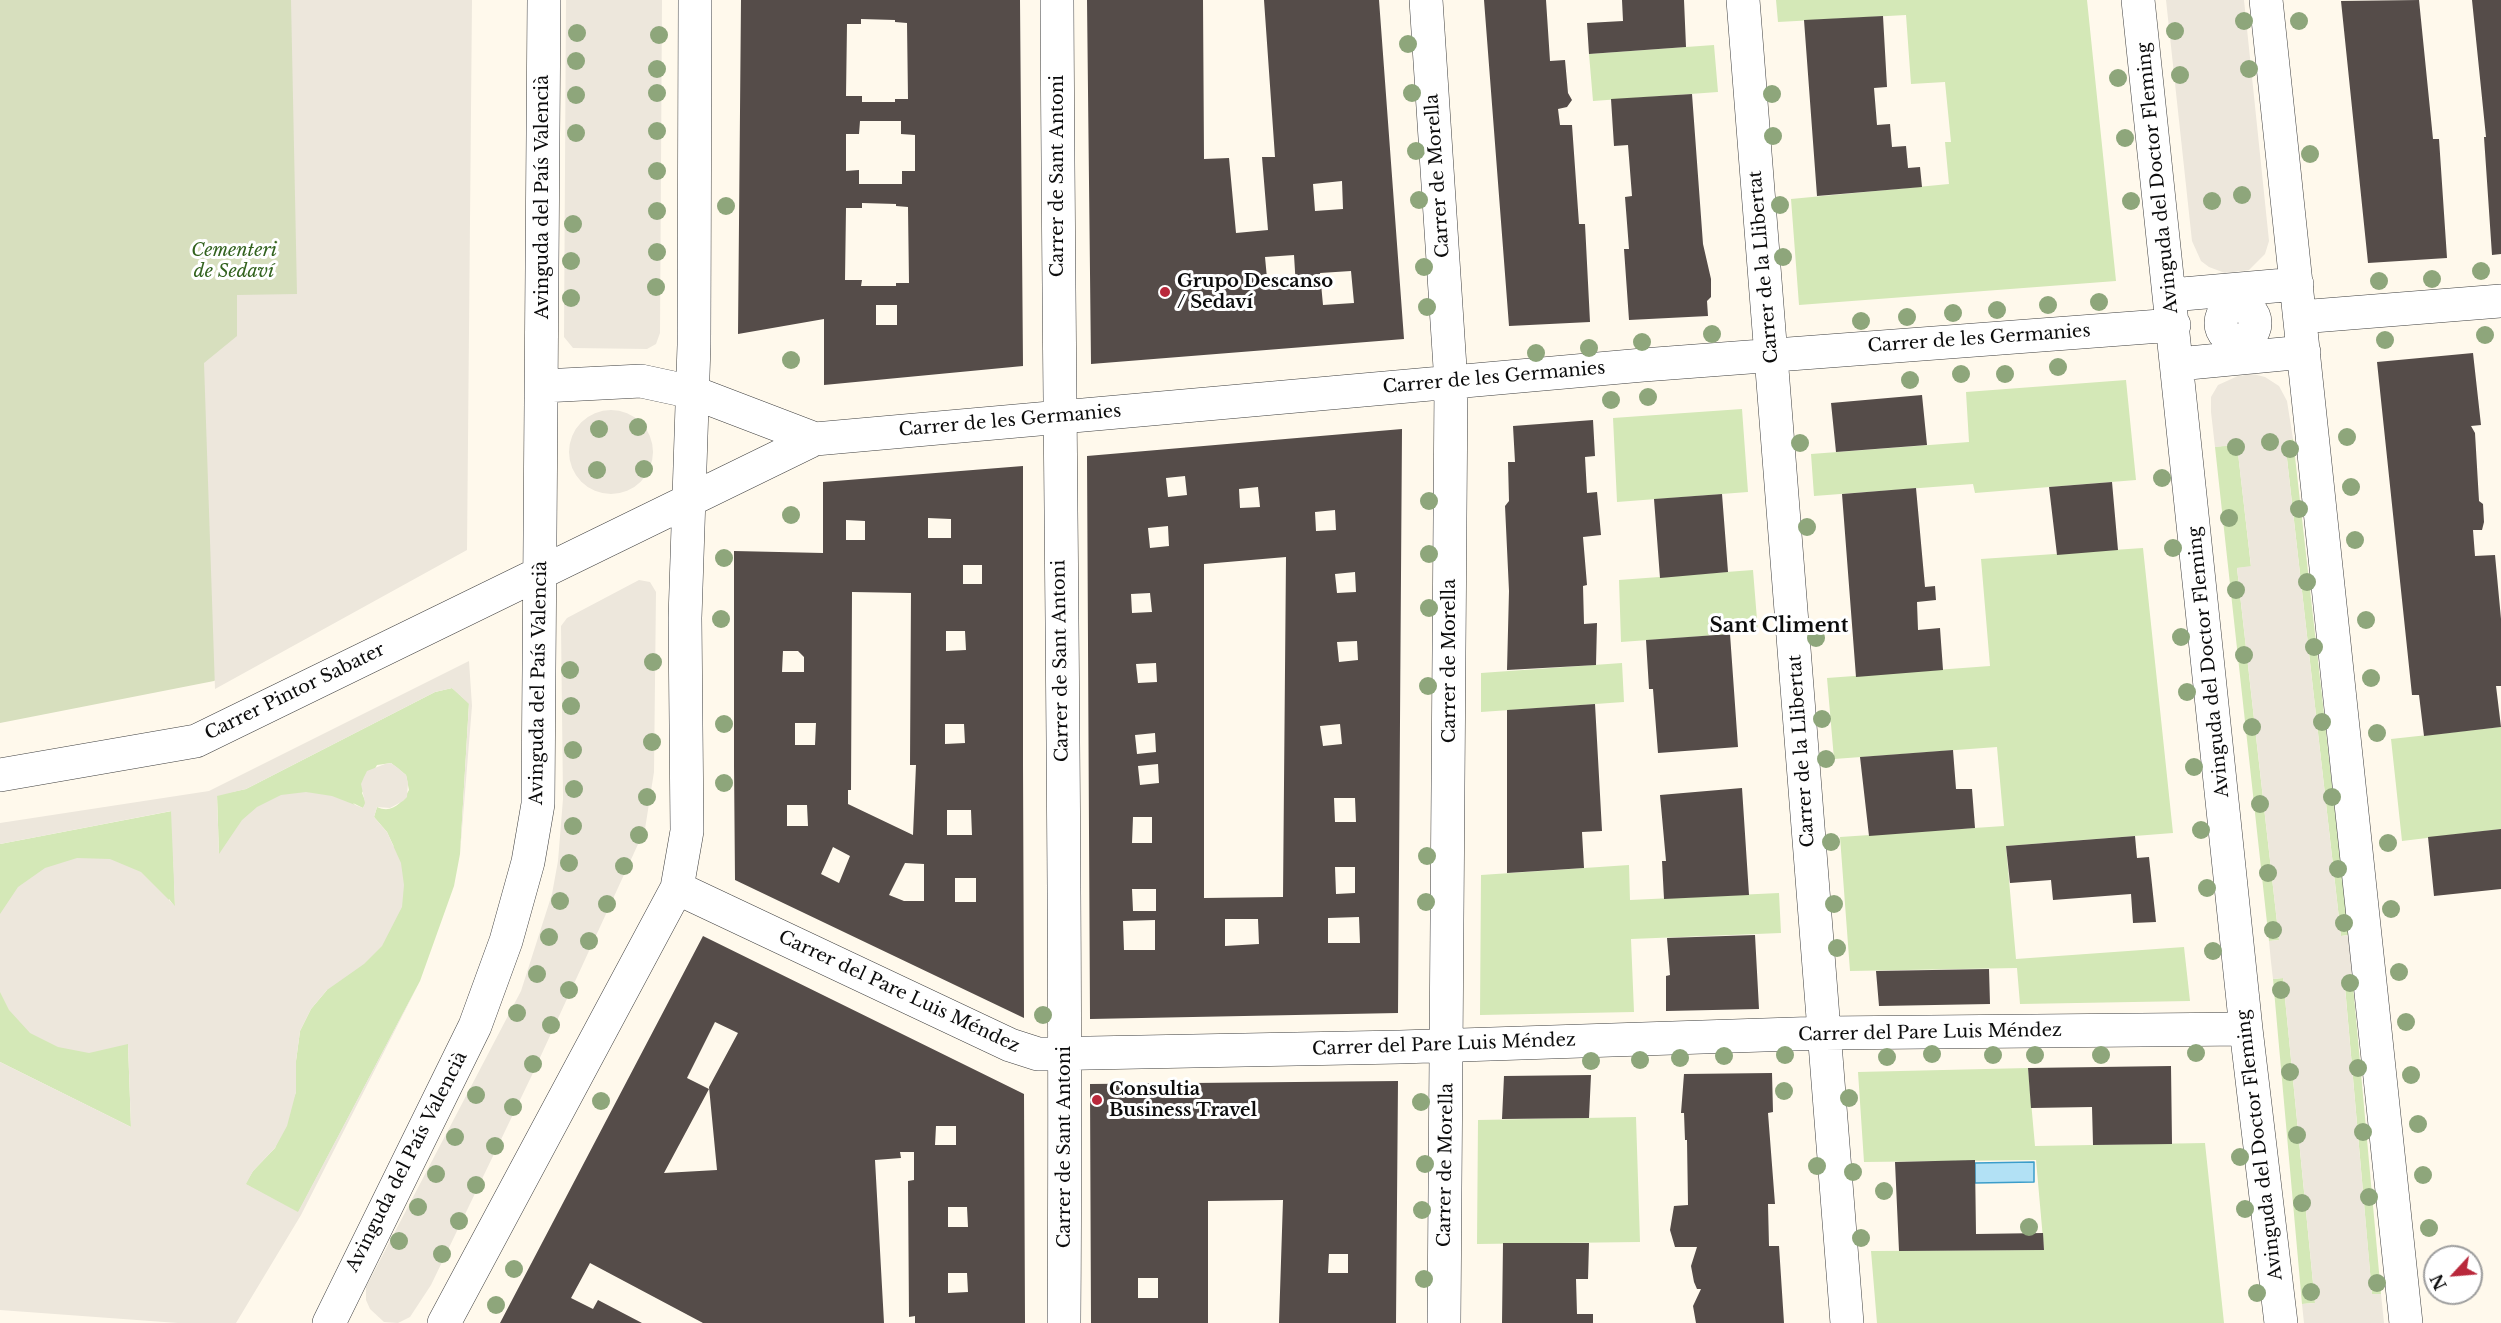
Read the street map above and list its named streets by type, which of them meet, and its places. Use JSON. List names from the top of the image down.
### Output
{
  "streets": {
    "street": [
      "Carrer de Sant Antoni",
      "Carrer de Morella",
      "Avinguda del Doctor Fleming",
      "Avinguda del País Valencià",
      "Carrer de la Llibertat",
      "Carrer de les Germanies",
      "Carrer Pintor Sabater",
      "Carrer del Pare Luis Méndez"
    ]
  },
  "crossings": [
    ["Carrer de Sant Antoni", "Carrer de les Germanies"],
    ["Carrer de Sant Antoni", "Carrer del Pare Luis Méndez"],
    ["Carrer de Morella", "Carrer de les Germanies"],
    ["Carrer de Morella", "Carrer del Pare Luis Méndez"],
    ["Avinguda del Doctor Fleming", "Carrer de les Germanies"],
    ["Avinguda del Doctor Fleming", "Carrer del Pare Luis Méndez"],
    ["Avinguda del País Valencià", "Carrer Pintor Sabater"],
    ["Carrer de la Llibertat", "Carrer de les Germanies"],
    ["Carrer de la Llibertat", "Carrer del Pare Luis Méndez"]
  ],
  "districts": ["Sant Climent"],
  "parks": ["Cementeri de Sedaví"],
  "places": ["Grupo Descanso / Sedaví", "Consultia Business Travel"],
  "north": "bottom left"
}
